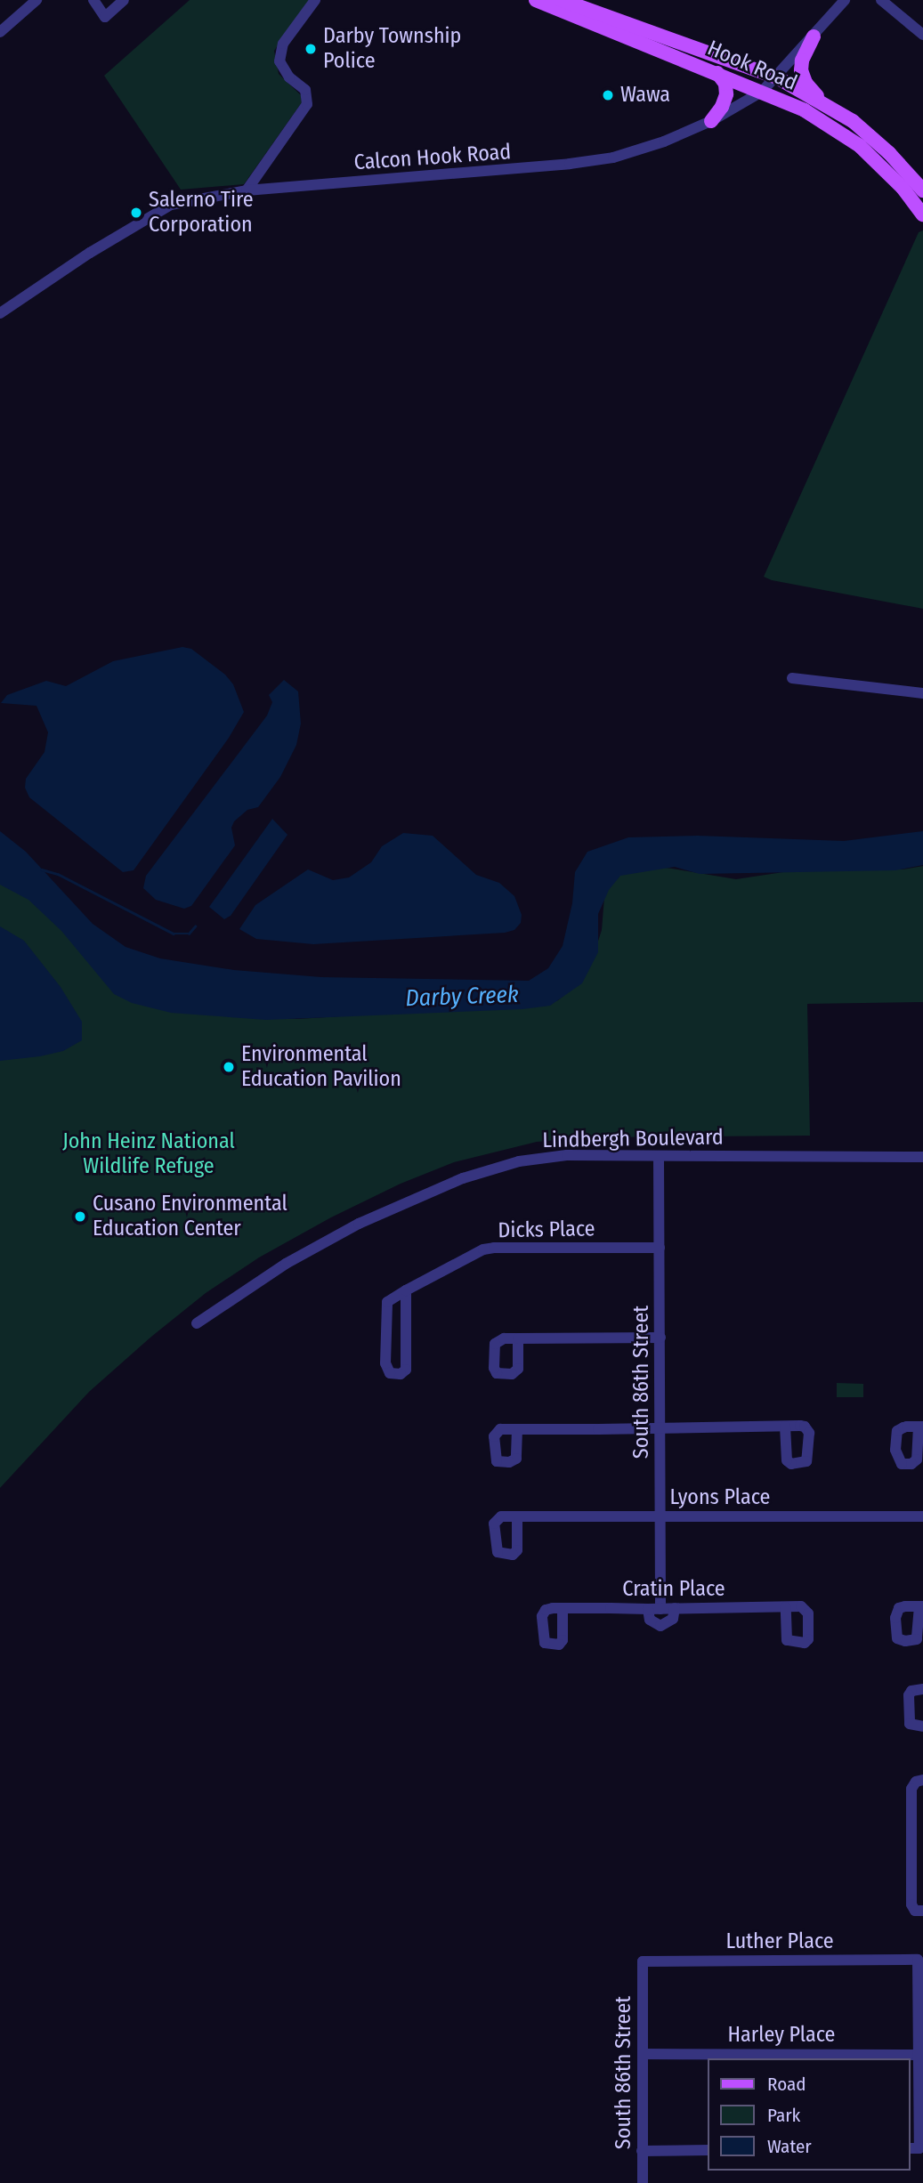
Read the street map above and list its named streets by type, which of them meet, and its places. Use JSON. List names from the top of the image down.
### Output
{
  "streets": {
    "main road": ["Hook Road"],
    "street": [
      "Calcon Hook Road",
      "Lindbergh Boulevard",
      "Dicks Place",
      "South 86th Street",
      "Lyons Place",
      "Cratin Place",
      "Luther Place",
      "Harley Place"
    ]
  },
  "crossings": [
    ["Hook Road", "Calcon Hook Road"],
    ["Lindbergh Boulevard", "South 86th Street"],
    ["Dicks Place", "South 86th Street"],
    ["South 86th Street", "Lyons Place"],
    ["South 86th Street", "Cratin Place"],
    ["South 86th Street", "Luther Place"],
    ["South 86th Street", "Harley Place"],
    ["Luther Place", "Harley Place"]
  ],
  "water": ["Darby Creek"],
  "parks": ["John Heinz National Wildlife Refuge"],
  "places": [
    "Darby Township Police",
    "Wawa",
    "Salerno Tire Corporation",
    "Environmental Education Pavilion",
    "Cusano Environmental Education Center"
  ],
  "legend": ["Road", "Park", "Water"]
}
